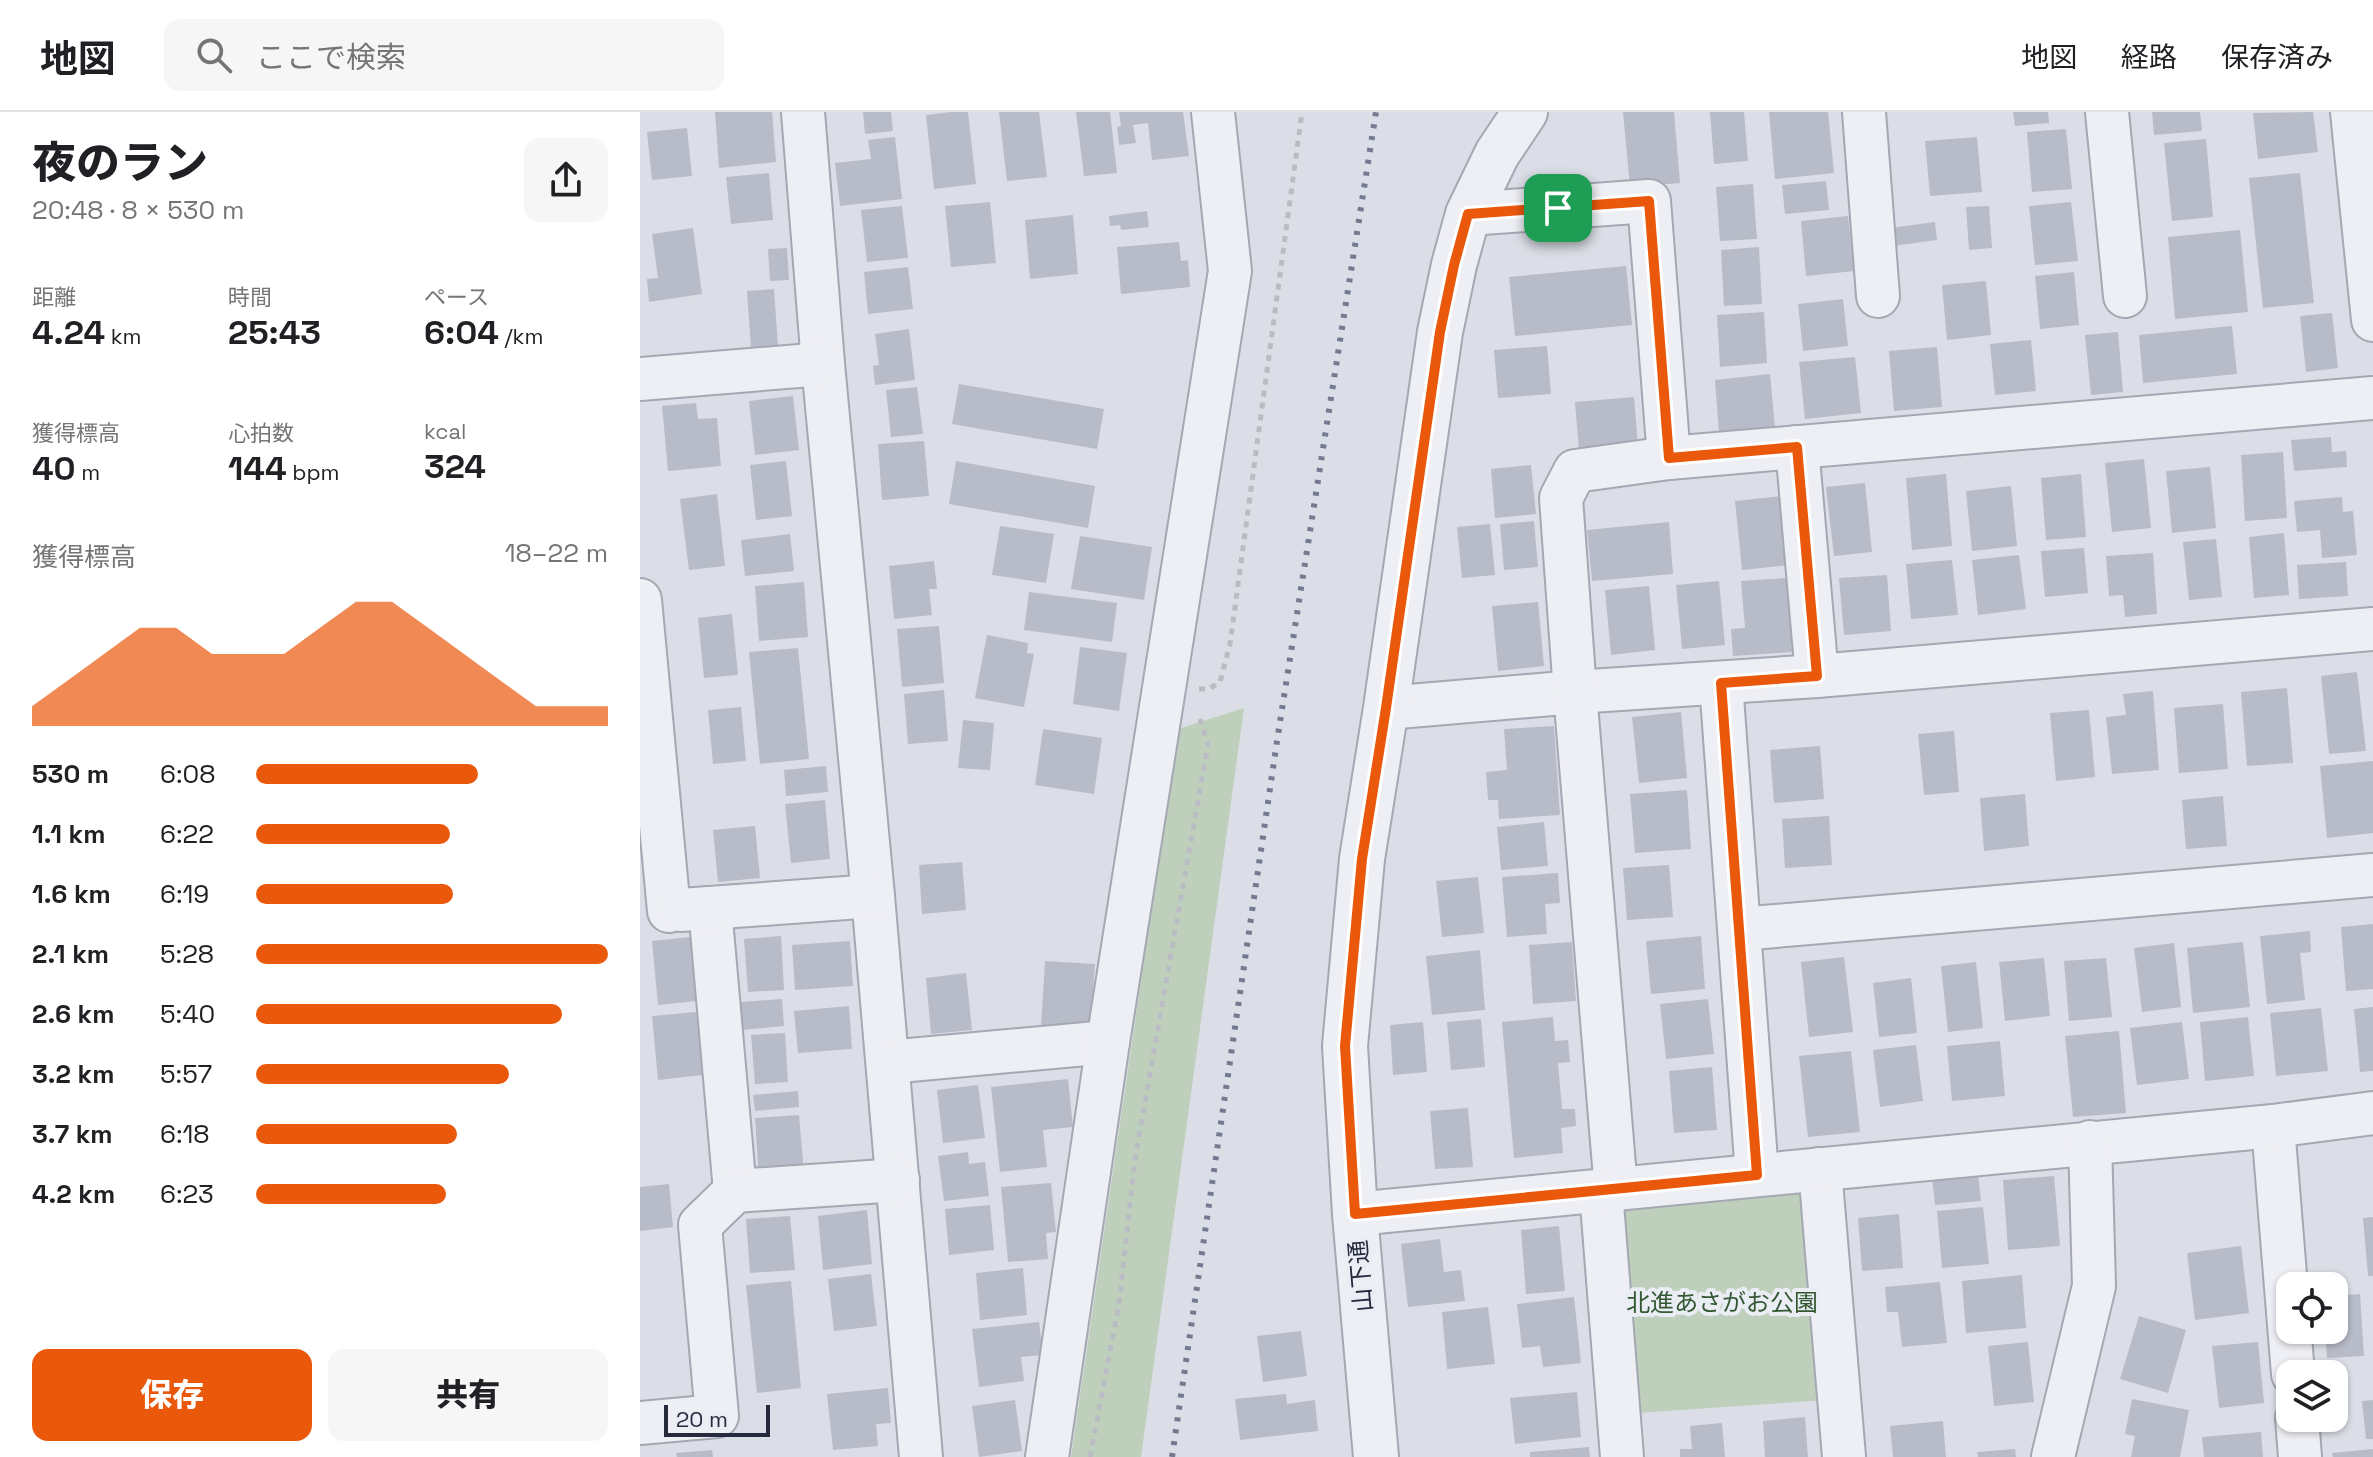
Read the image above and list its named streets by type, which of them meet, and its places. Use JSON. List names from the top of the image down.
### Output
{
  "streets": {
    "street": ["山下通"]
  },
  "parks": ["北進あさがお公園"],
  "scale_bar": "20 m",
  "page": {
    "header": "地図",
    "search": "ここで検索",
    "nav": ["地図", "経路", "保存済み"],
    "heading": ["夜のラン", "20:48 · 8 × 530 m"],
    "stats": [
      ["距離", "4.24 km"],
      ["時間", "25:43"],
      ["ペース", "6:04 /km"],
      ["獲得標高", "40 m"],
      ["心拍数", "144 bpm"],
      ["kcal", "324"]
    ],
    "chart": ["獲得標高", "18–22 m"],
    "list": [
      {
        "name": "530 m",
        "note": "6:08"
      },
      {
        "name": "1.1 km",
        "note": "6:22"
      },
      {
        "name": "1.6 km",
        "note": "6:19"
      },
      {
        "name": "2.1 km",
        "note": "5:28"
      },
      {
        "name": "2.6 km",
        "note": "5:40"
      },
      {
        "name": "3.2 km",
        "note": "5:57"
      },
      {
        "name": "3.7 km",
        "note": "6:18"
      },
      {
        "name": "4.2 km",
        "note": "6:23"
      }
    ],
    "buttons": ["保存", "共有"],
    "scale": "20 m"
  }
}
